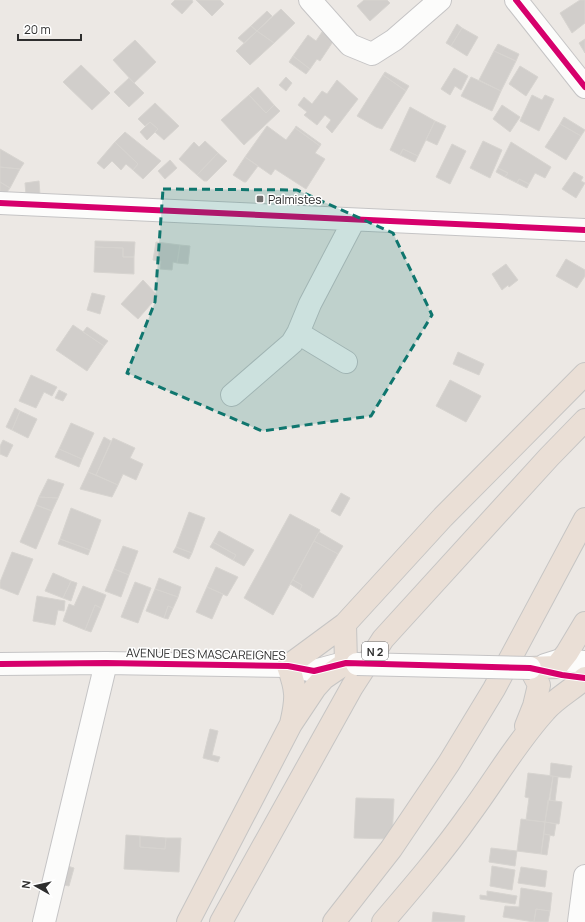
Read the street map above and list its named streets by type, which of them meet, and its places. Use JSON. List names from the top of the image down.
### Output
{
  "streets": {
    "highway": ["N 2"],
    "street": ["AVENUE DES MASCAREIGNES"]
  },
  "places": {
    "transit": ["Palmistes"]
  },
  "scale_bar": "20 m",
  "north": "left"
}
